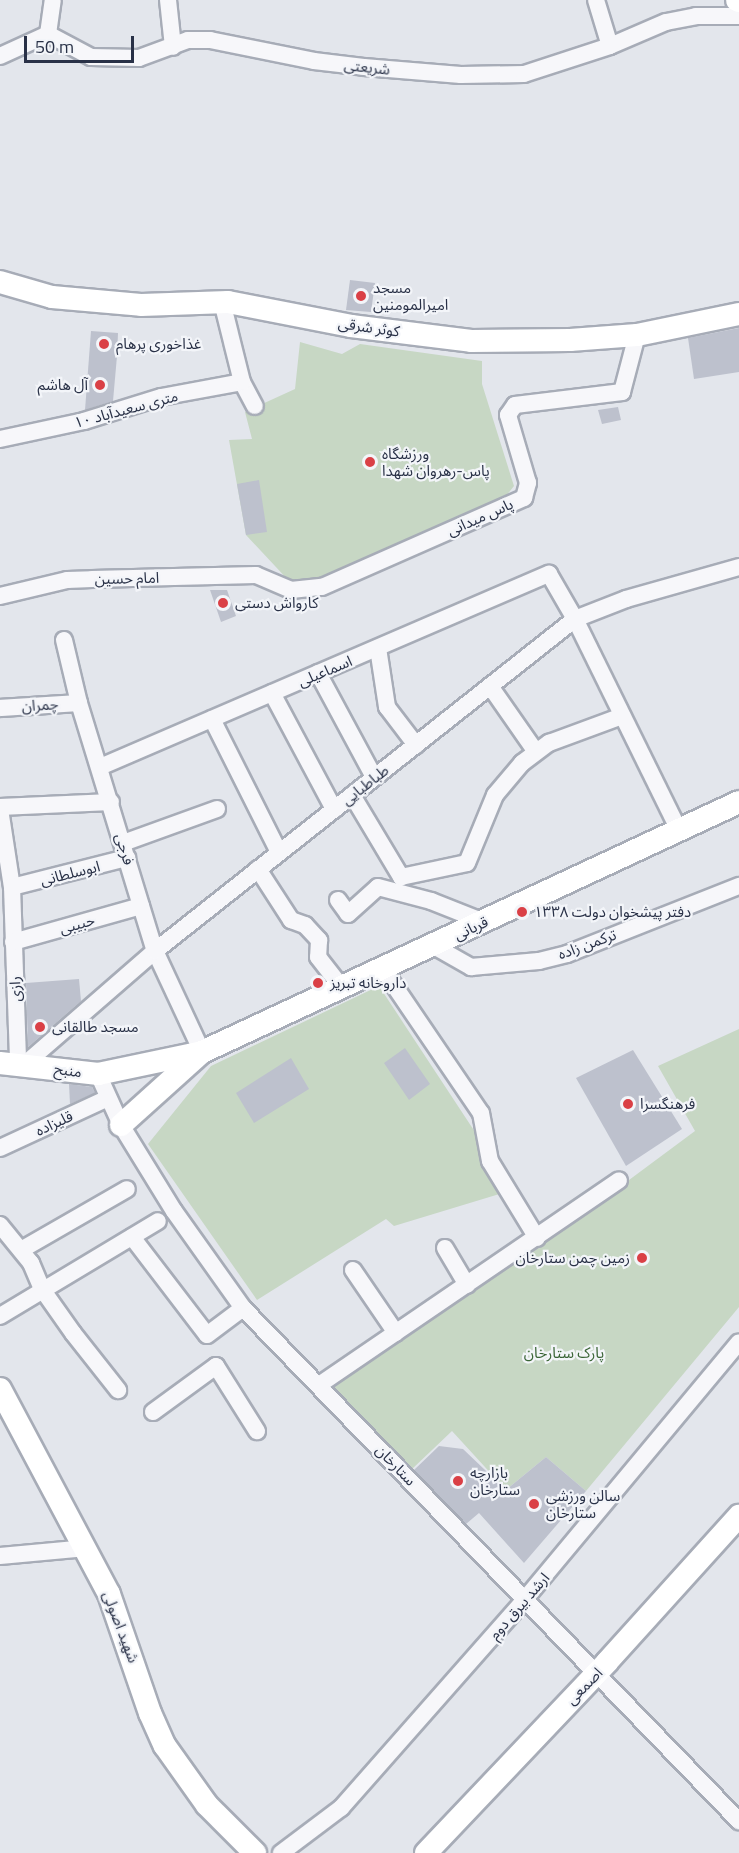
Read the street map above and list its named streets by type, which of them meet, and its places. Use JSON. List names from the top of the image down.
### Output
{
  "streets": {
    "main road": [
      "کوثر شرقی",
      "قربانی",
      "منبح",
      "شهید اصولی",
      "اصمعی"
    ],
    "street": [
      "شریعتی",
      "۱۰ متری سعیدآباد",
      "پاس میدانی",
      "امام حسین",
      "اسماعیلی",
      "چمران",
      "طباطبایی",
      "فرجی",
      "ابوسلطانی",
      "حبیبی",
      "ترکمن زاده",
      "رازی",
      "قلیزاده",
      "ستارخان",
      "ارشد بیرق دوم"
    ]
  },
  "crossings": [
    ["کوثر شرقی", "پاس میدانی"],
    ["پاس میدانی", "امام حسین"],
    ["اسماعیلی", "طباطبایی"],
    ["اسماعیلی", "فرجی"],
    ["چمران", "فرجی"],
    ["طباطبایی", "فرجی"],
    ["طباطبایی", "رازی"],
    ["طباطبایی", "منبح"],
    ["فرجی", "ابوسلطانی"],
    ["فرجی", "حبیبی"],
    ["فرجی", "قربانی"],
    ["فرجی", "رازی"],
    ["فرجی", "منبح"],
    ["ابوسلطانی", "رازی"],
    ["حبیبی", "رازی"],
    ["قربانی", "ترکمن زاده"],
    ["قربانی", "منبح"],
    ["رازی", "منبح"],
    ["منبح", "ستارخان"],
    ["قلیزاده", "ستارخان"],
    ["ستارخان", "ارشد بیرق دوم"],
    ["ستارخان", "اصمعی"]
  ],
  "parks": ["پارک ستارخان"],
  "places": [
    "مسجد امیرالمومنین",
    "غذاخوری پرهام",
    "آل هاشم",
    "ورزشگاه پاس-رهروان شهدا",
    "کارواش دستی",
    "دفتر پیشخوان دولت ۱۳۳۸",
    "داروخانه تبریز",
    "مسجد طالقانی",
    "فرهنگسرا",
    "زمین چمن ستارخان",
    "بازارچه ستارخان",
    "سالن ورزشی ستارخان"
  ],
  "scale_bar": "50 m"
}
